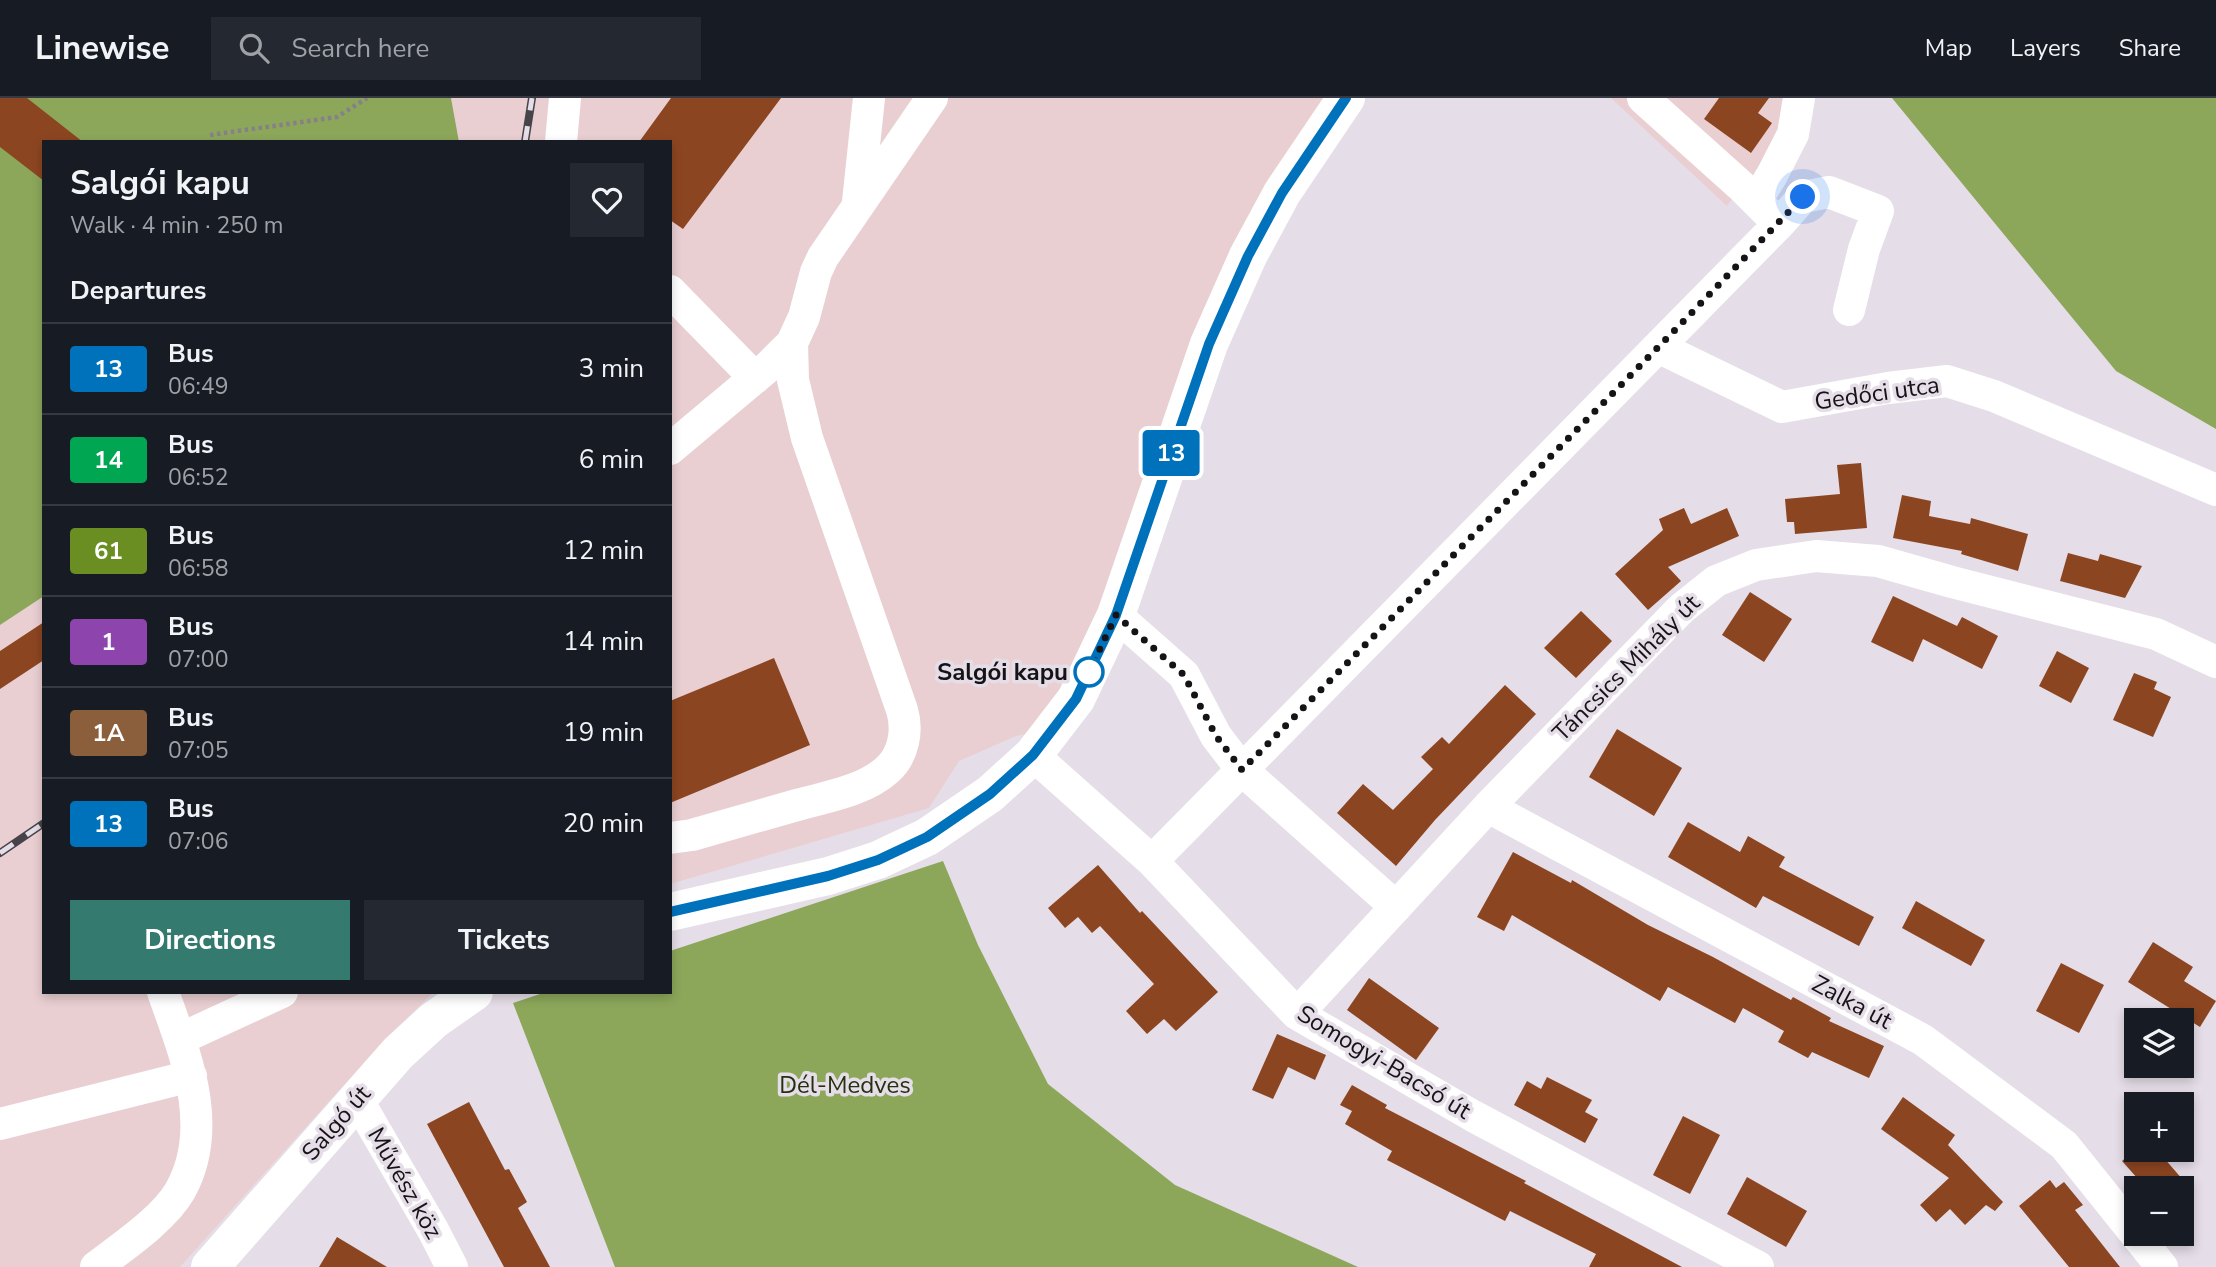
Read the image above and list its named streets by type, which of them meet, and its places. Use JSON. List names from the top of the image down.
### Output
{
  "streets": {
    "main road": ["Salgó út"],
    "street": [
      "Gedőci utca",
      "Táncsics Mihály út",
      "Zalka út",
      "Somogyi-Bacsó út",
      "Művész köz"
    ]
  },
  "crossings": [
    ["Táncsics Mihály út", "Zalka út"],
    ["Táncsics Mihály út", "Somogyi-Bacsó út"],
    ["Salgó út", "Művész köz"]
  ],
  "parks": ["Dél-Medves"],
  "places": ["Salgói kapu"],
  "lines": ["bus line 13"],
  "page": {
    "header": "Linewise",
    "search": "Search here",
    "nav": ["Map", "Layers", "Share"],
    "on_map": "13",
    "heading": [
      ["Salgói kapu", "Walk · 4 min · 250 m"],
      "Departures"
    ],
    "list": [
      {
        "mark": "13",
        "name": "Bus",
        "note": "06:49",
        "value": "3 min"
      },
      {
        "mark": "14",
        "name": "Bus",
        "note": "06:52",
        "value": "6 min"
      },
      {
        "mark": "61",
        "name": "Bus",
        "note": "06:58",
        "value": "12 min"
      },
      {
        "mark": "1",
        "name": "Bus",
        "note": "07:00",
        "value": "14 min"
      },
      {
        "mark": "1A",
        "name": "Bus",
        "note": "07:05",
        "value": "19 min"
      },
      {
        "mark": "13",
        "name": "Bus",
        "note": "07:06",
        "value": "20 min"
      }
    ],
    "buttons": ["Directions", "Tickets"],
    "map_buttons": ["+", "−"]
  }
}
